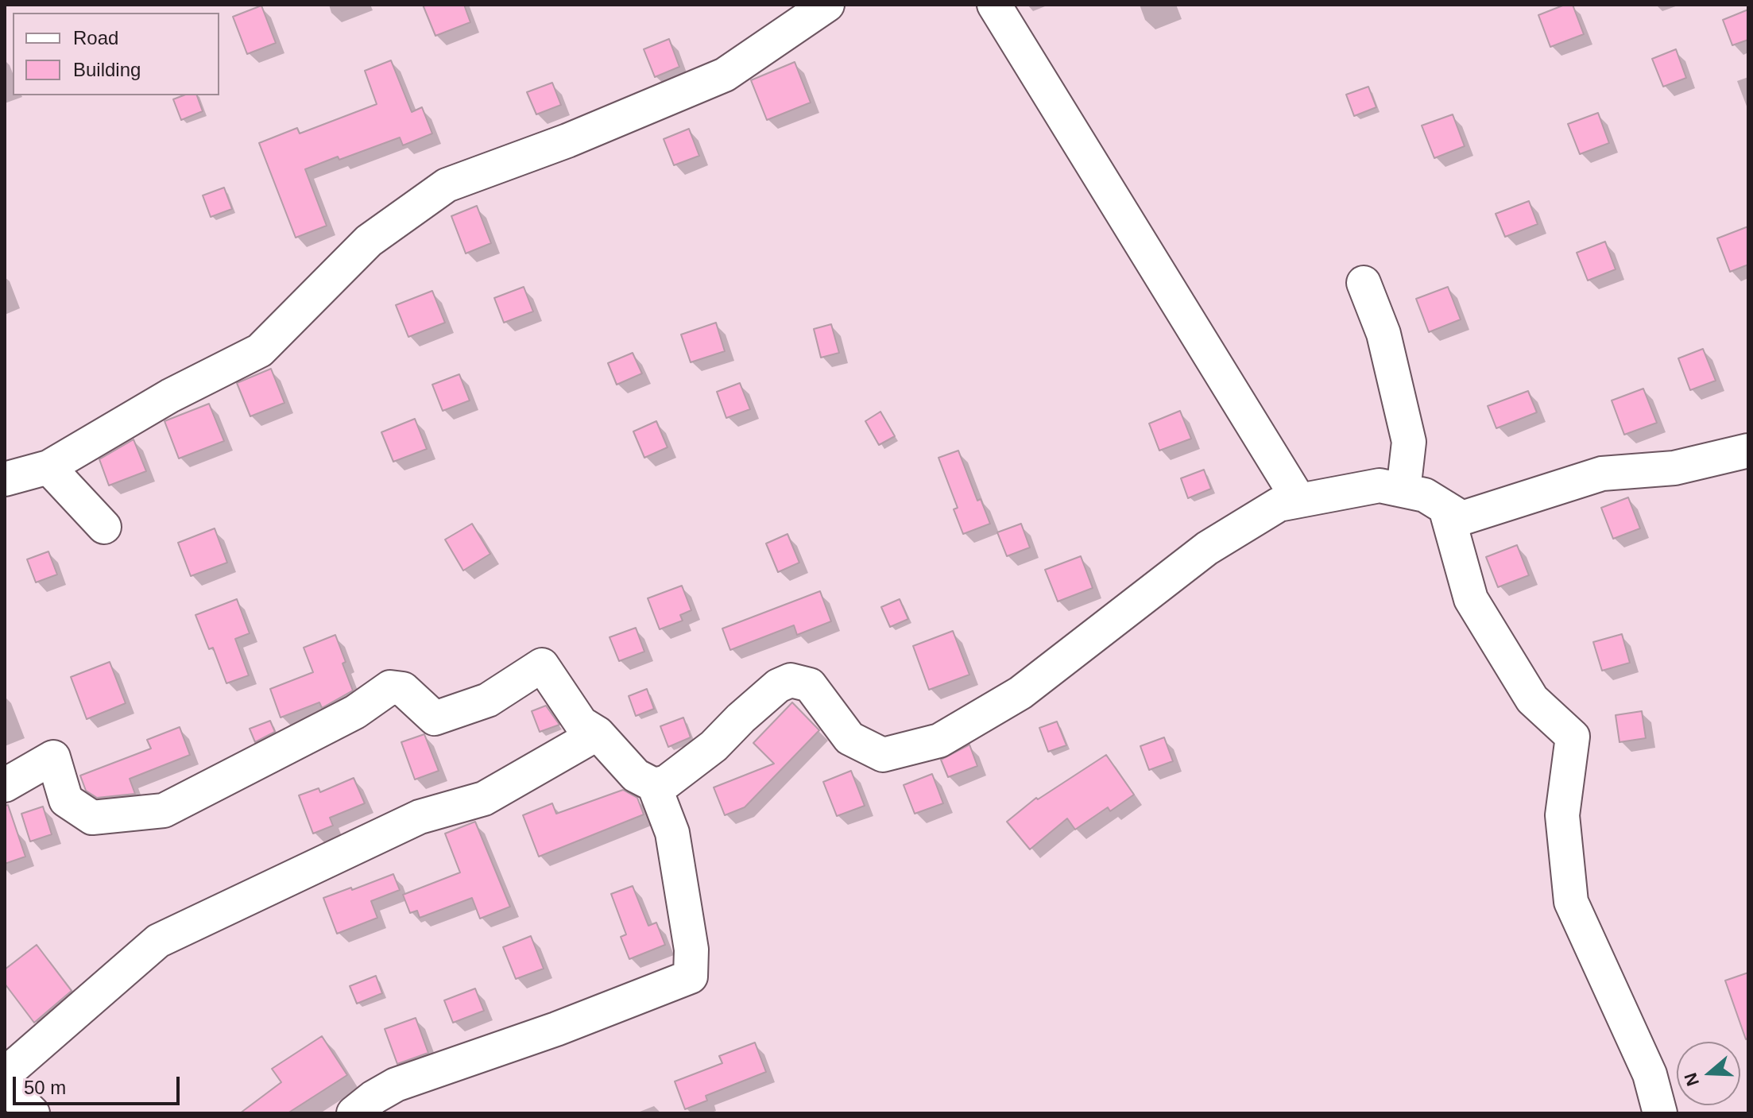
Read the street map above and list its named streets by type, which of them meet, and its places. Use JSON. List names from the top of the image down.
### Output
{
  "legend": ["Road", "Building"],
  "scale_bar": "50 m",
  "north": "left"
}
